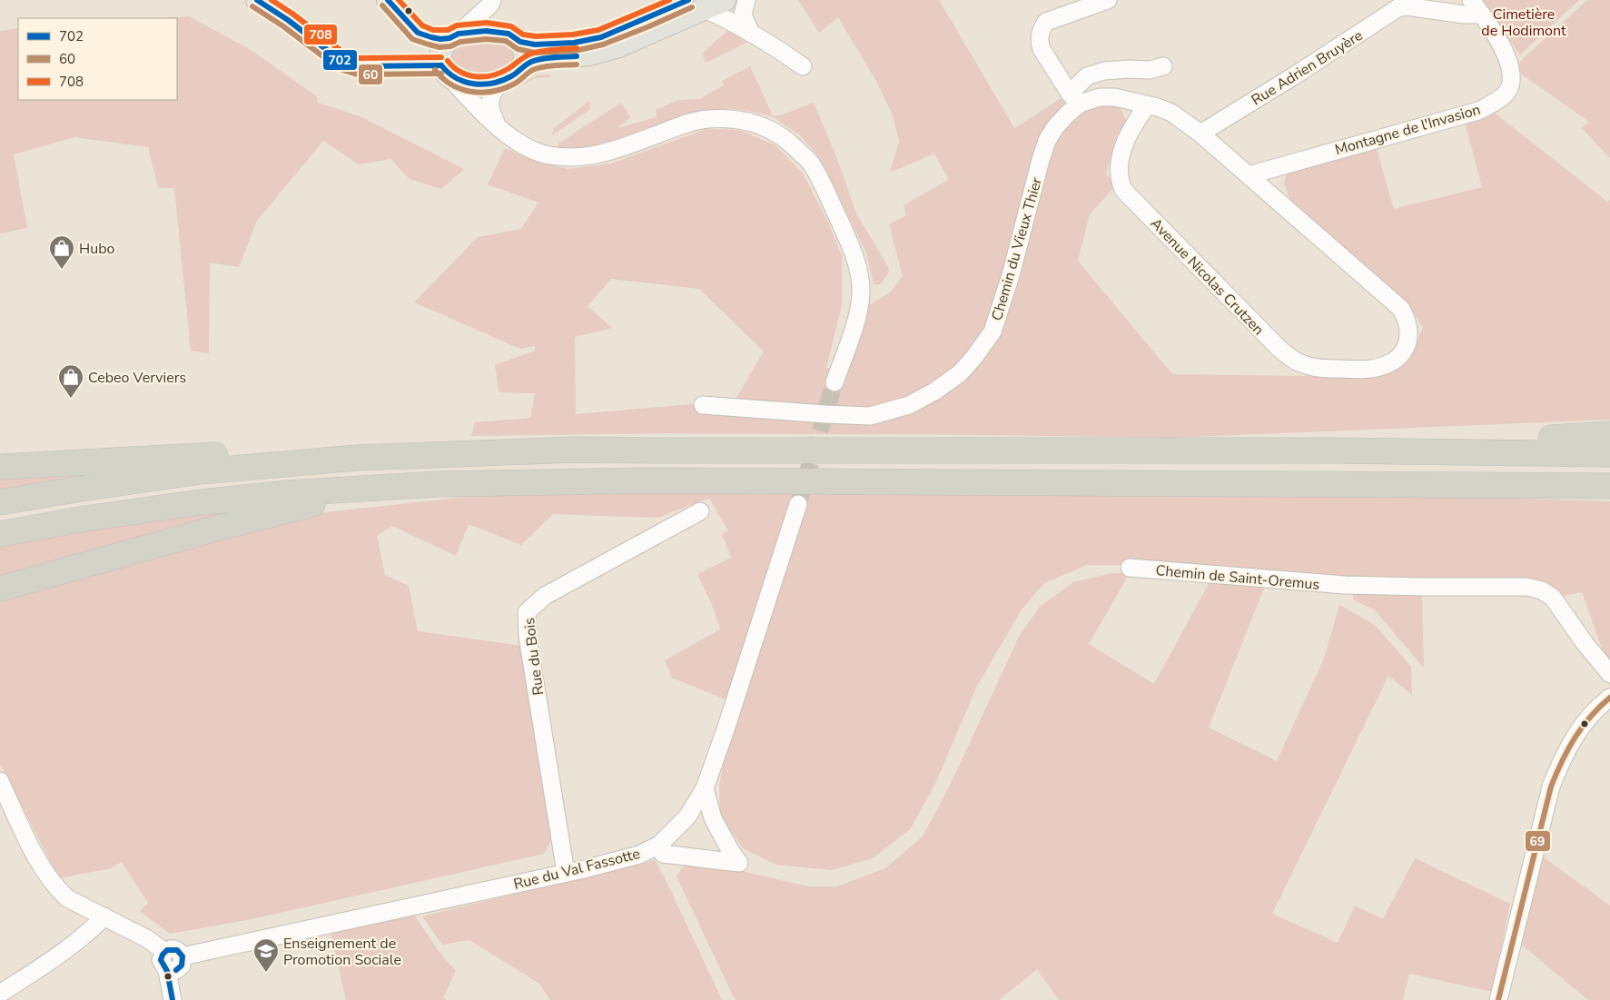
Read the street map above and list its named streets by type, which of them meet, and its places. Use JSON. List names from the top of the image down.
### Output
{
  "streets": {
    "street": [
      "Rue Adrien Bruyère",
      "Montagne de l'Invasion",
      "Chemin du Vieux Thier",
      "Avenue Nicolas Crutzen",
      "Chemin de Saint-Oremus",
      "Rue du Bois",
      "Rue du Val Fassotte"
    ]
  },
  "crossings": [
    ["Rue Adrien Bruyère", "Montagne de l'Invasion"],
    ["Montagne de l'Invasion", "Avenue Nicolas Crutzen"],
    ["Rue du Bois", "Rue du Val Fassotte"]
  ],
  "parks": ["Cimetière de Hodimont"],
  "places": {
    "shop": ["Hubo", "Cebeo Verviers"],
    "school or university": ["Enseignement de Promotion Sociale"]
  },
  "lines": [
    "transit line 702",
    "transit line 708",
    "transit line 60",
    "transit line 69"
  ],
  "legend": ["702", "60", "708"]
}
